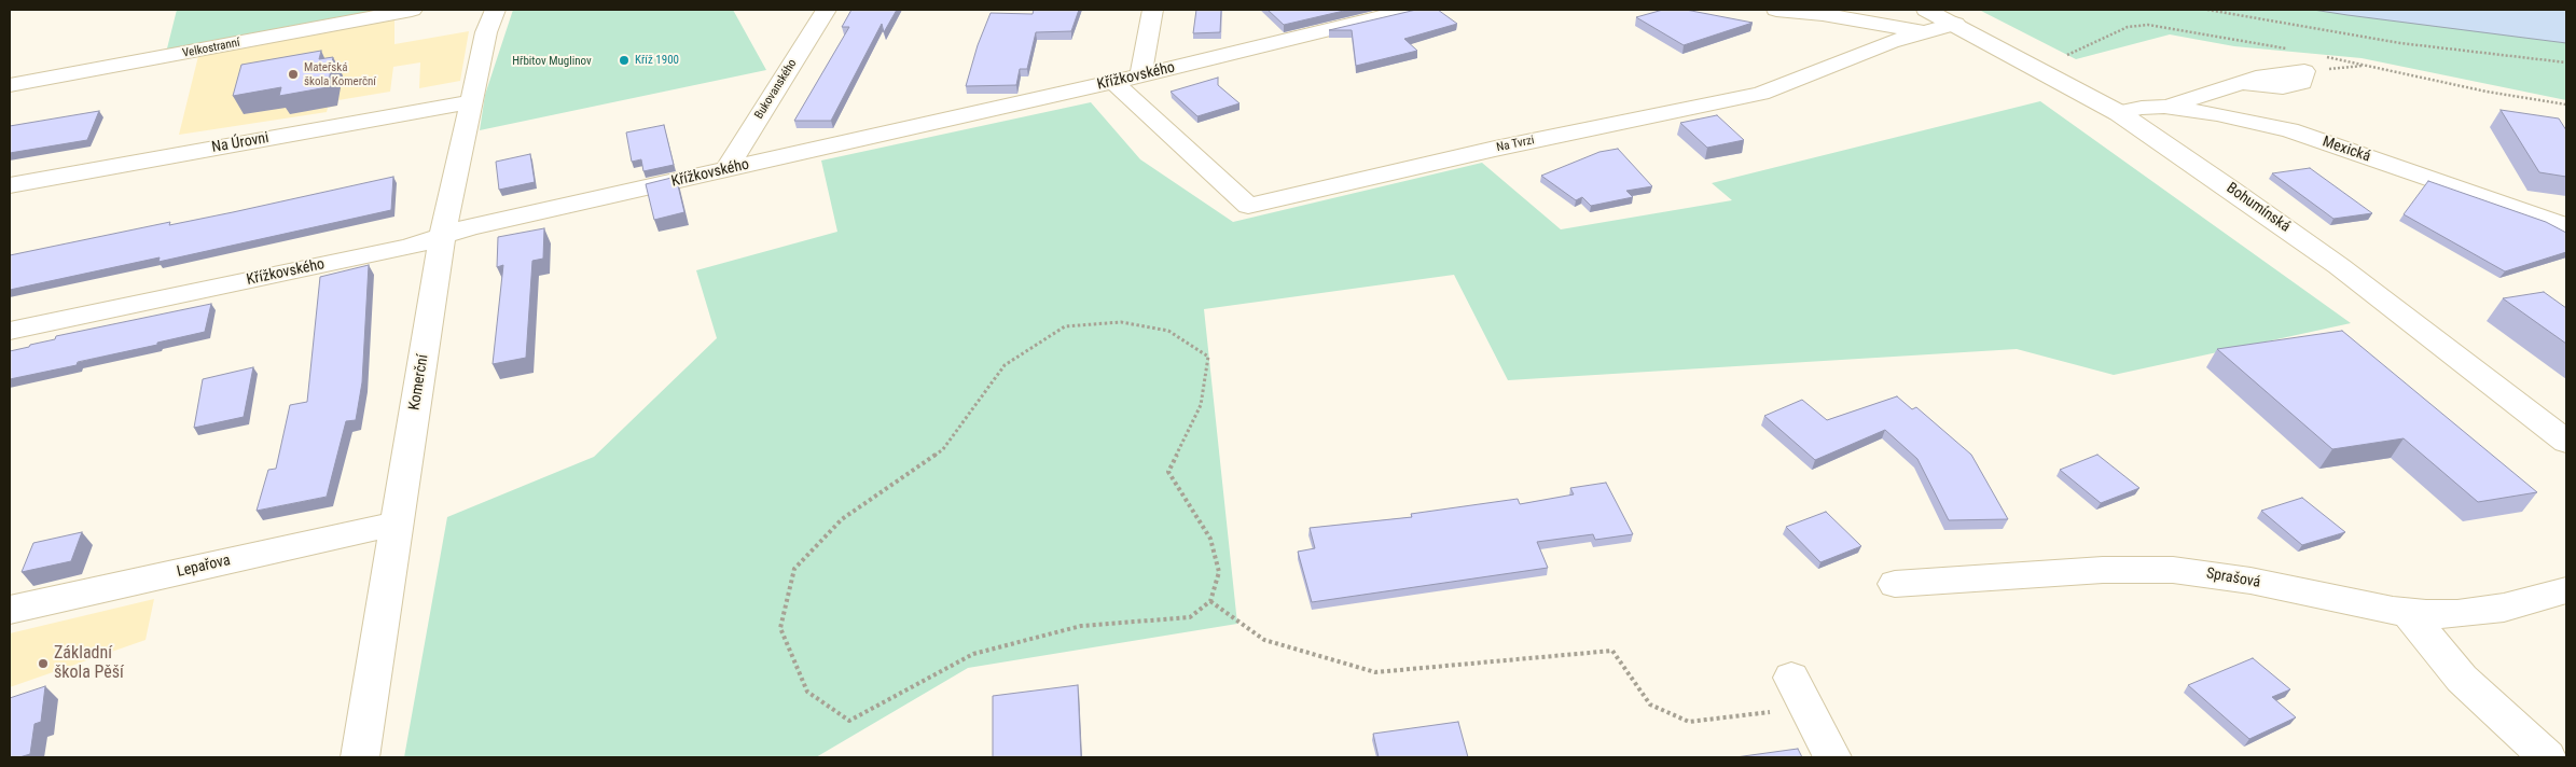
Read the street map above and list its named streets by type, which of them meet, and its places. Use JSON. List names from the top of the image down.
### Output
{
  "streets": {
    "street": [
      "Velkostranní",
      "Křížkovského",
      "Bukovanského",
      "Na Úrovni",
      "Na Tvrzi",
      "Mexická",
      "Bohumínská",
      "Komerční",
      "Lepařova",
      "Sprašová"
    ]
  },
  "crossings": [
    ["Křížkovského", "Bukovanského"],
    ["Křížkovského", "Na Tvrzi"],
    ["Křížkovského", "Komerční"],
    ["Na Úrovni", "Komerční"],
    ["Na Tvrzi", "Bohumínská"],
    ["Mexická", "Bohumínská"],
    ["Komerční", "Lepařova"]
  ],
  "parks": ["Hřbitov Muglinov"],
  "places": ["Kříž 1900", "Mateřská škola Komerční", "Základní škola Pěší"]
}
